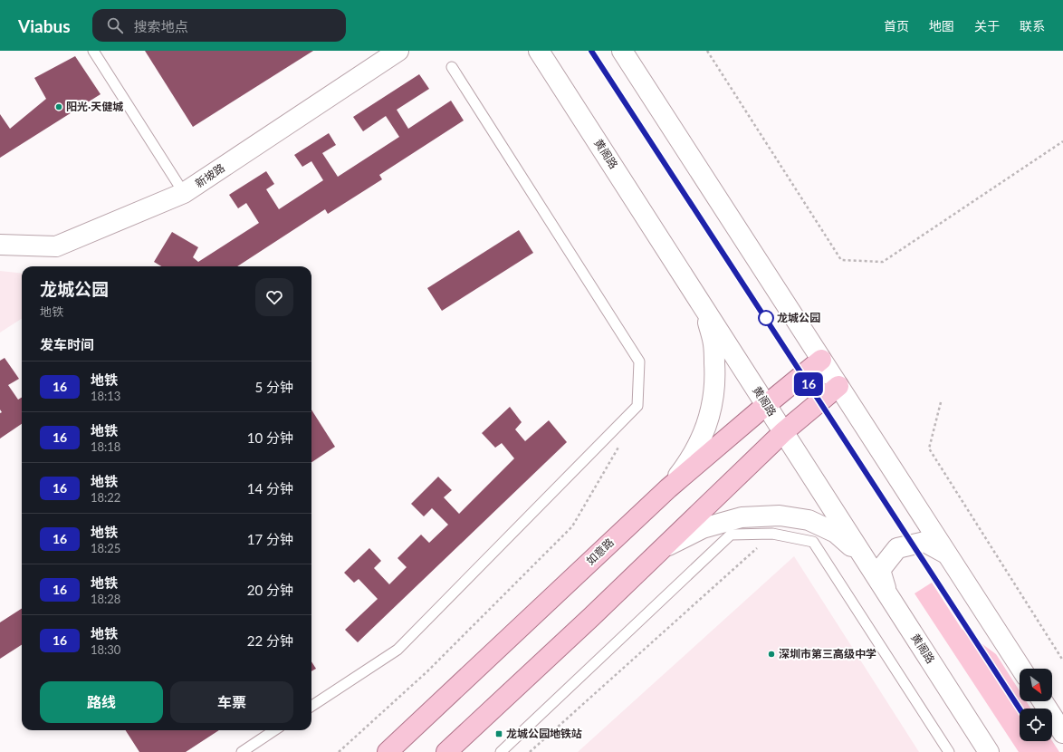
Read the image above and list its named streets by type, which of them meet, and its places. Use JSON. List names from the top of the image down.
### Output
{
  "streets": {
    "main road": ["黄阁路", "新坡路", "如意路"]
  },
  "crossings": [
    ["黄阁路", "如意路"]
  ],
  "places": {
    "other": ["阳光·天健城", "龙城公园", "深圳市第三高级中学"],
    "transit": ["龙城公园地铁站"]
  },
  "lines": ["metro line 16"],
  "north": "bottom right",
  "page": {
    "header": "Viabus",
    "search": "搜索地点",
    "nav": [
      "首页",
      "地图",
      "关于",
      "联系"
    ],
    "on_map": "16",
    "heading": [
      ["龙城公园", "地铁"],
      "发车时间"
    ],
    "list": [
      {
        "mark": "16",
        "name": "地铁",
        "note": "18:13",
        "value": "5 分钟"
      },
      {
        "mark": "16",
        "name": "地铁",
        "note": "18:18",
        "value": "10 分钟"
      },
      {
        "mark": "16",
        "name": "地铁",
        "note": "18:22",
        "value": "14 分钟"
      },
      {
        "mark": "16",
        "name": "地铁",
        "note": "18:25",
        "value": "17 分钟"
      },
      {
        "mark": "16",
        "name": "地铁",
        "note": "18:28",
        "value": "20 分钟"
      },
      {
        "mark": "16",
        "name": "地铁",
        "note": "18:30",
        "value": "22 分钟"
      }
    ],
    "buttons": ["路线", "车票"]
  }
}
